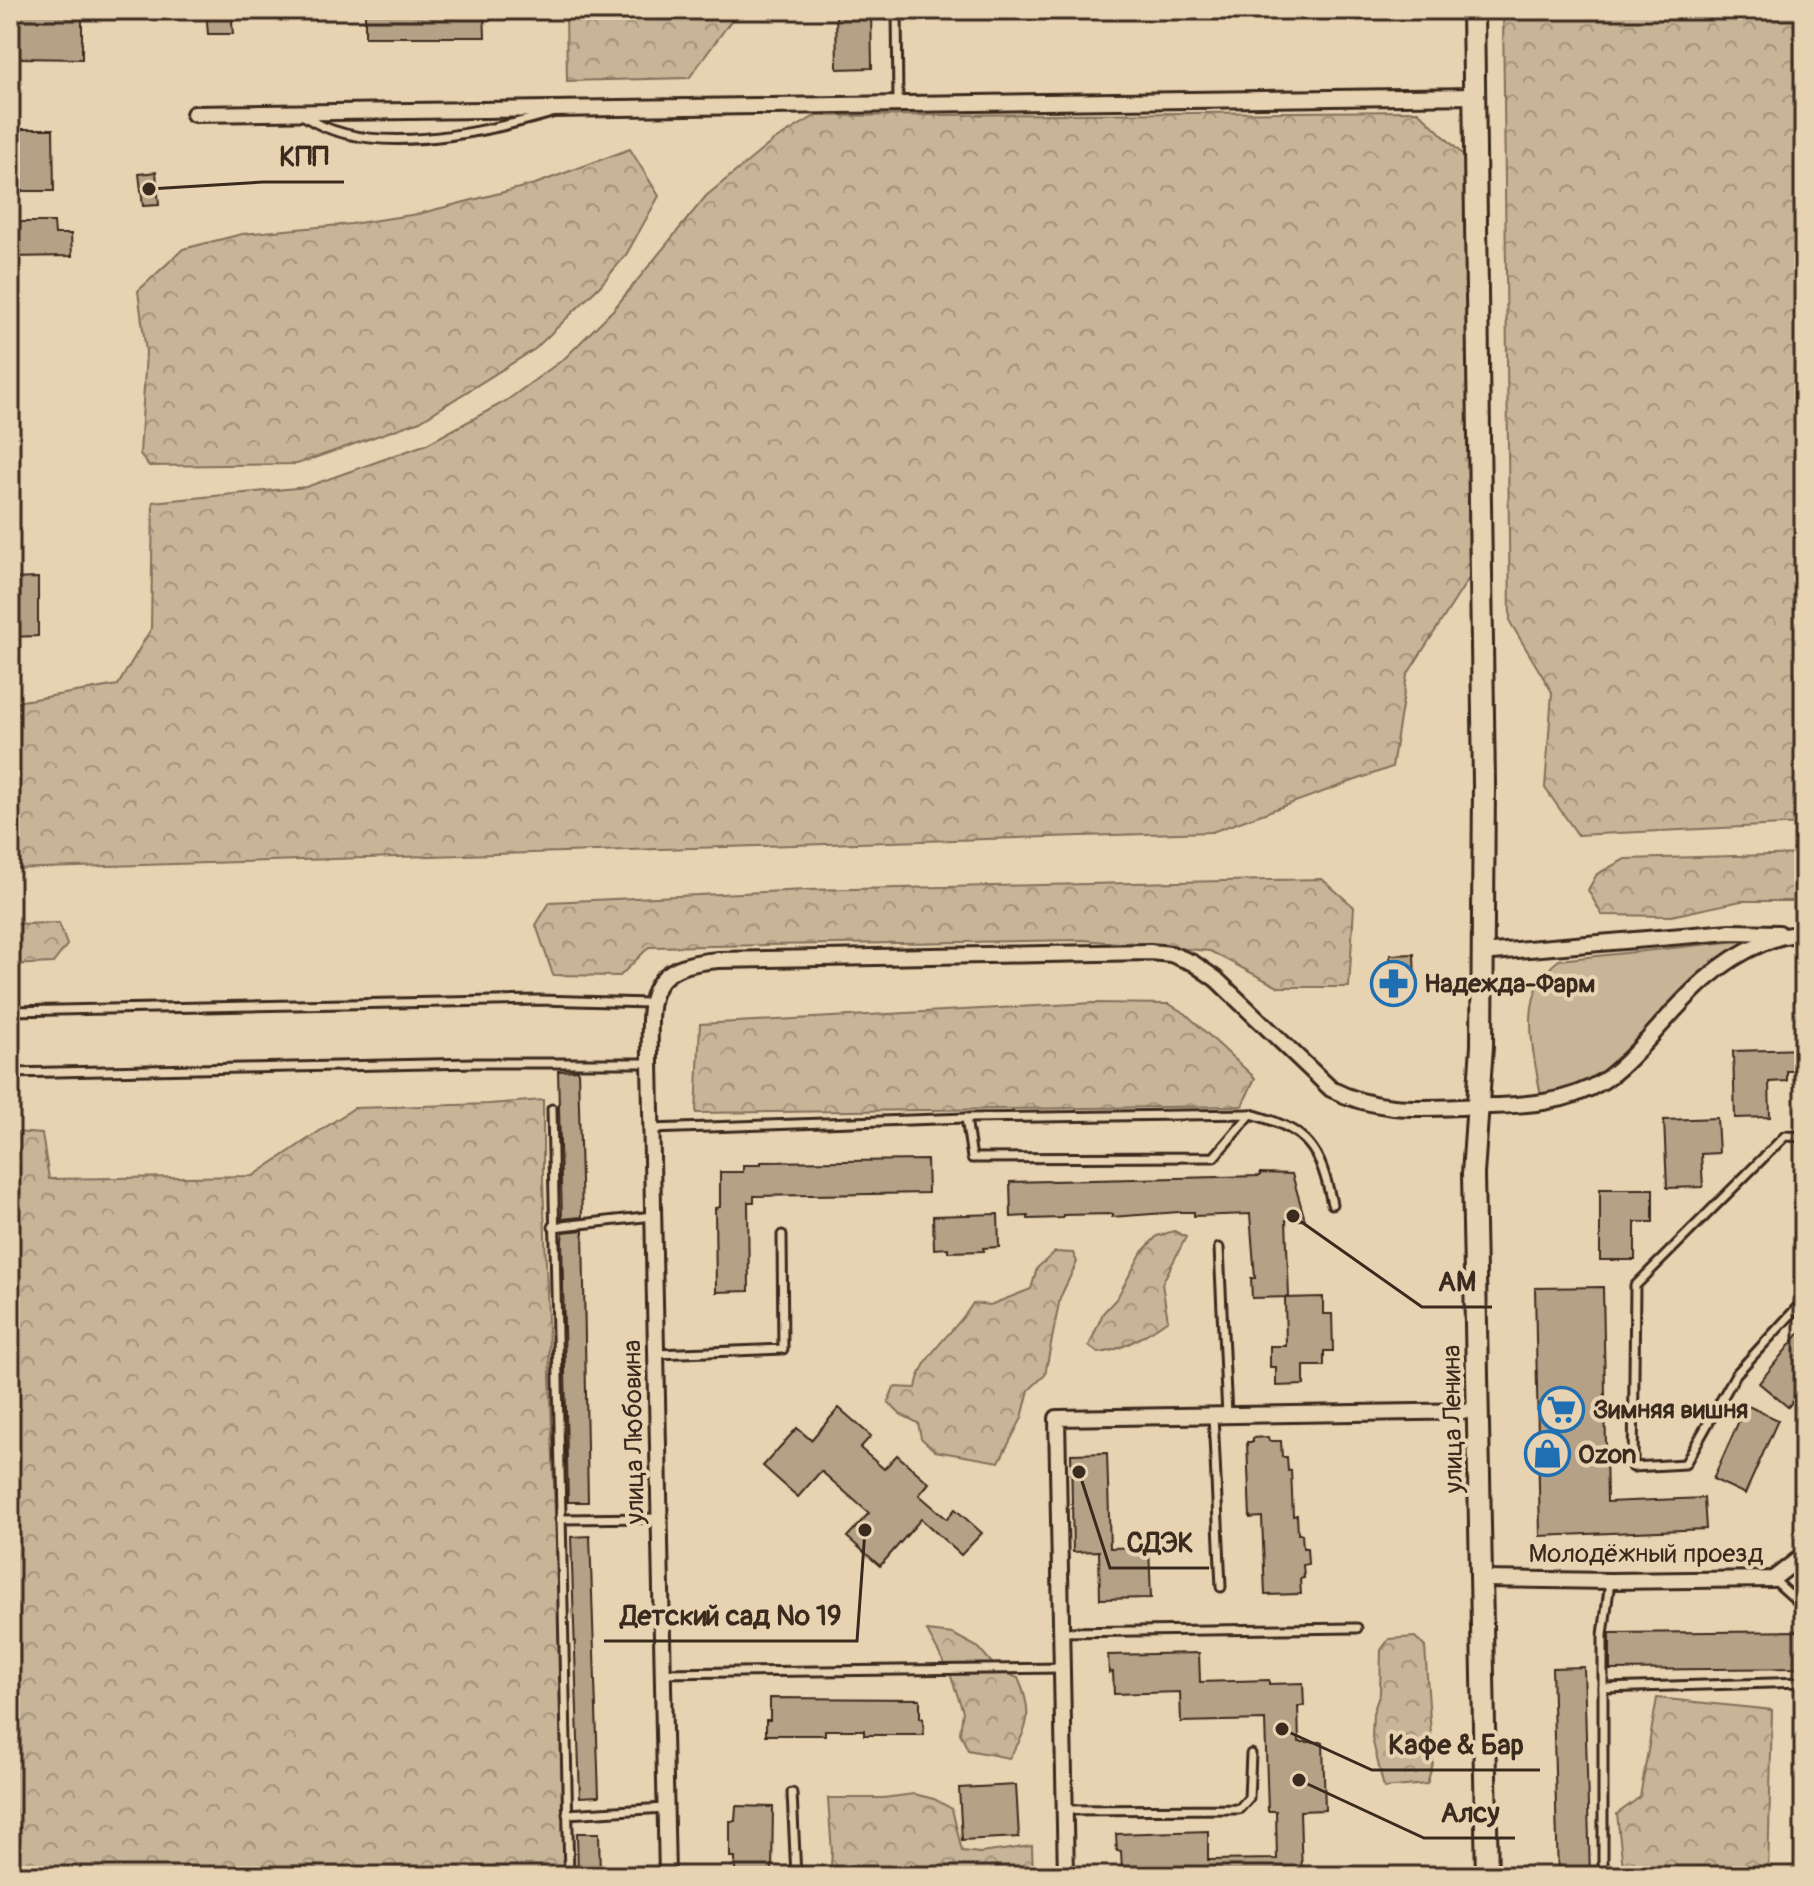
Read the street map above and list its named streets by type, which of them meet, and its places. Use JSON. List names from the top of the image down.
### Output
{
  "streets": {
    "main road": ["улица Ленина"],
    "street": ["улица Любовина", "Молодёжный проезд"]
  },
  "crossings": [
    ["улица Ленина", "Молодёжный проезд"]
  ],
  "places": {
    "other": [
      "КПП",
      "АМ",
      "СДЭК",
      "Детский сад № 19",
      "Кафе & Бар",
      "Алсу"
    ],
    "pharmacy": ["Надежда-Фарм"],
    "supermarket": ["Зимняя вишня"],
    "shop": ["Ozon"]
  }
}
